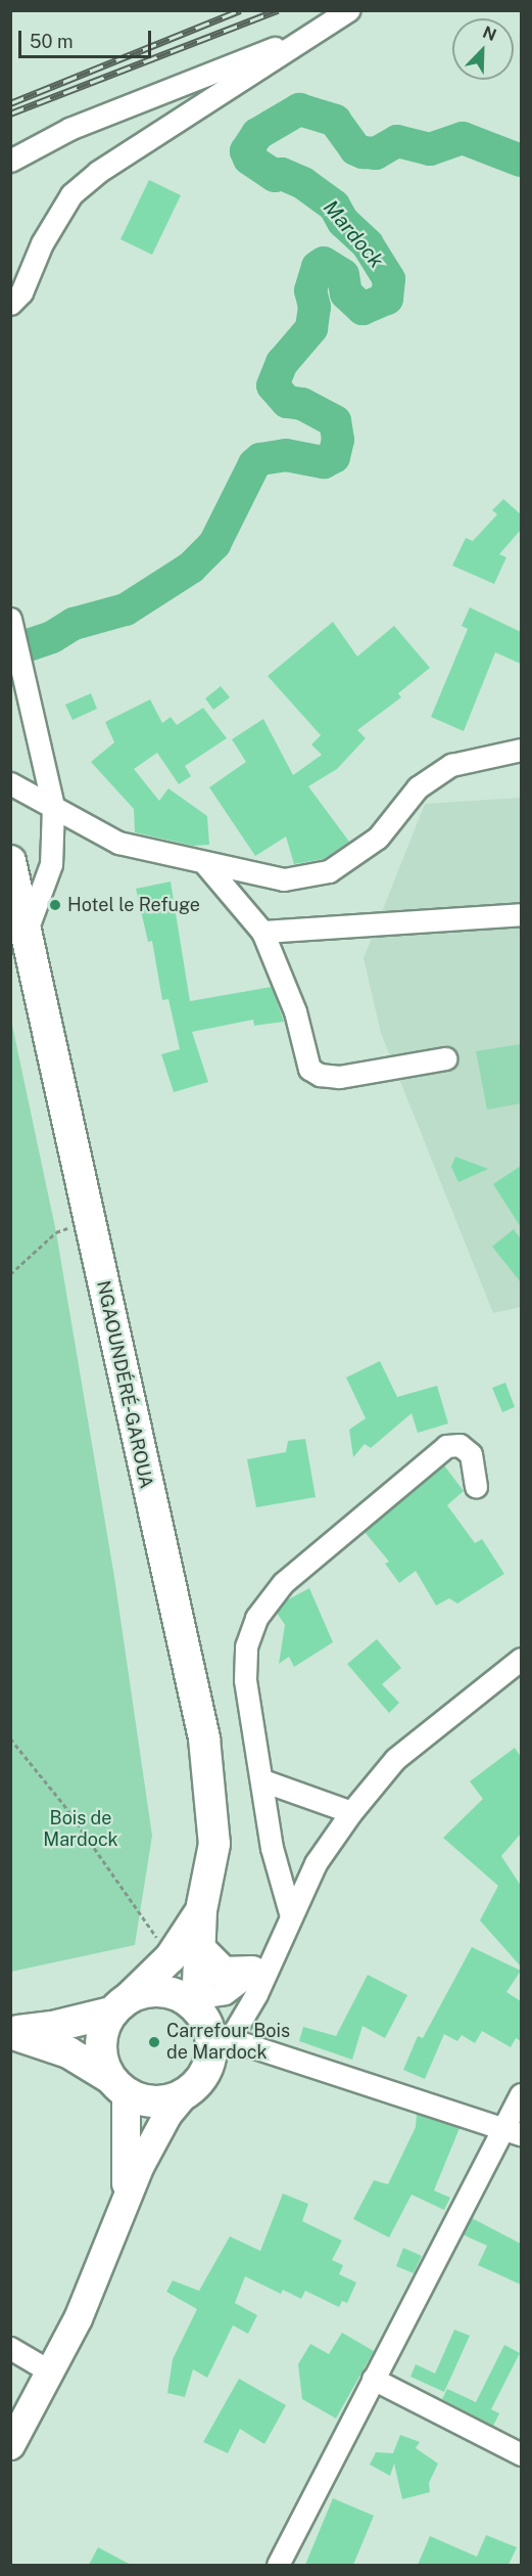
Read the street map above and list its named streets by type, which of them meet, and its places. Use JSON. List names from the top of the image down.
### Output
{
  "streets": {
    "highway": ["NGAOUNDÉRÉ-GAROUA"]
  },
  "water": ["Mardock"],
  "parks": ["Bois de Mardock"],
  "places": ["Hotel le Refuge", "Carrefour Bois de Mardock"],
  "scale_bar": "50 m",
  "north": "top right"
}
